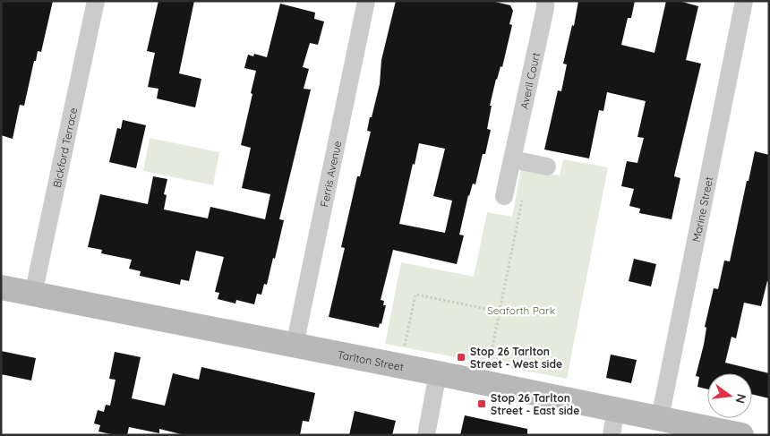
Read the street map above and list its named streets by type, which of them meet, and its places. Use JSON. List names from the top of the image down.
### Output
{
  "streets": {
    "street": [
      "Averil Court",
      "Bickford Terrace",
      "Ferris Avenue",
      "Marine Street",
      "Tarlton Street"
    ]
  },
  "crossings": [
    ["Bickford Terrace", "Tarlton Street"],
    ["Ferris Avenue", "Tarlton Street"],
    ["Marine Street", "Tarlton Street"]
  ],
  "parks": ["Seaforth Park"],
  "places": {
    "transit": ["Stop 26 Tarlton Street - West side", "Stop 26 Tarlton Street - East side"]
  },
  "north": "right"
}
